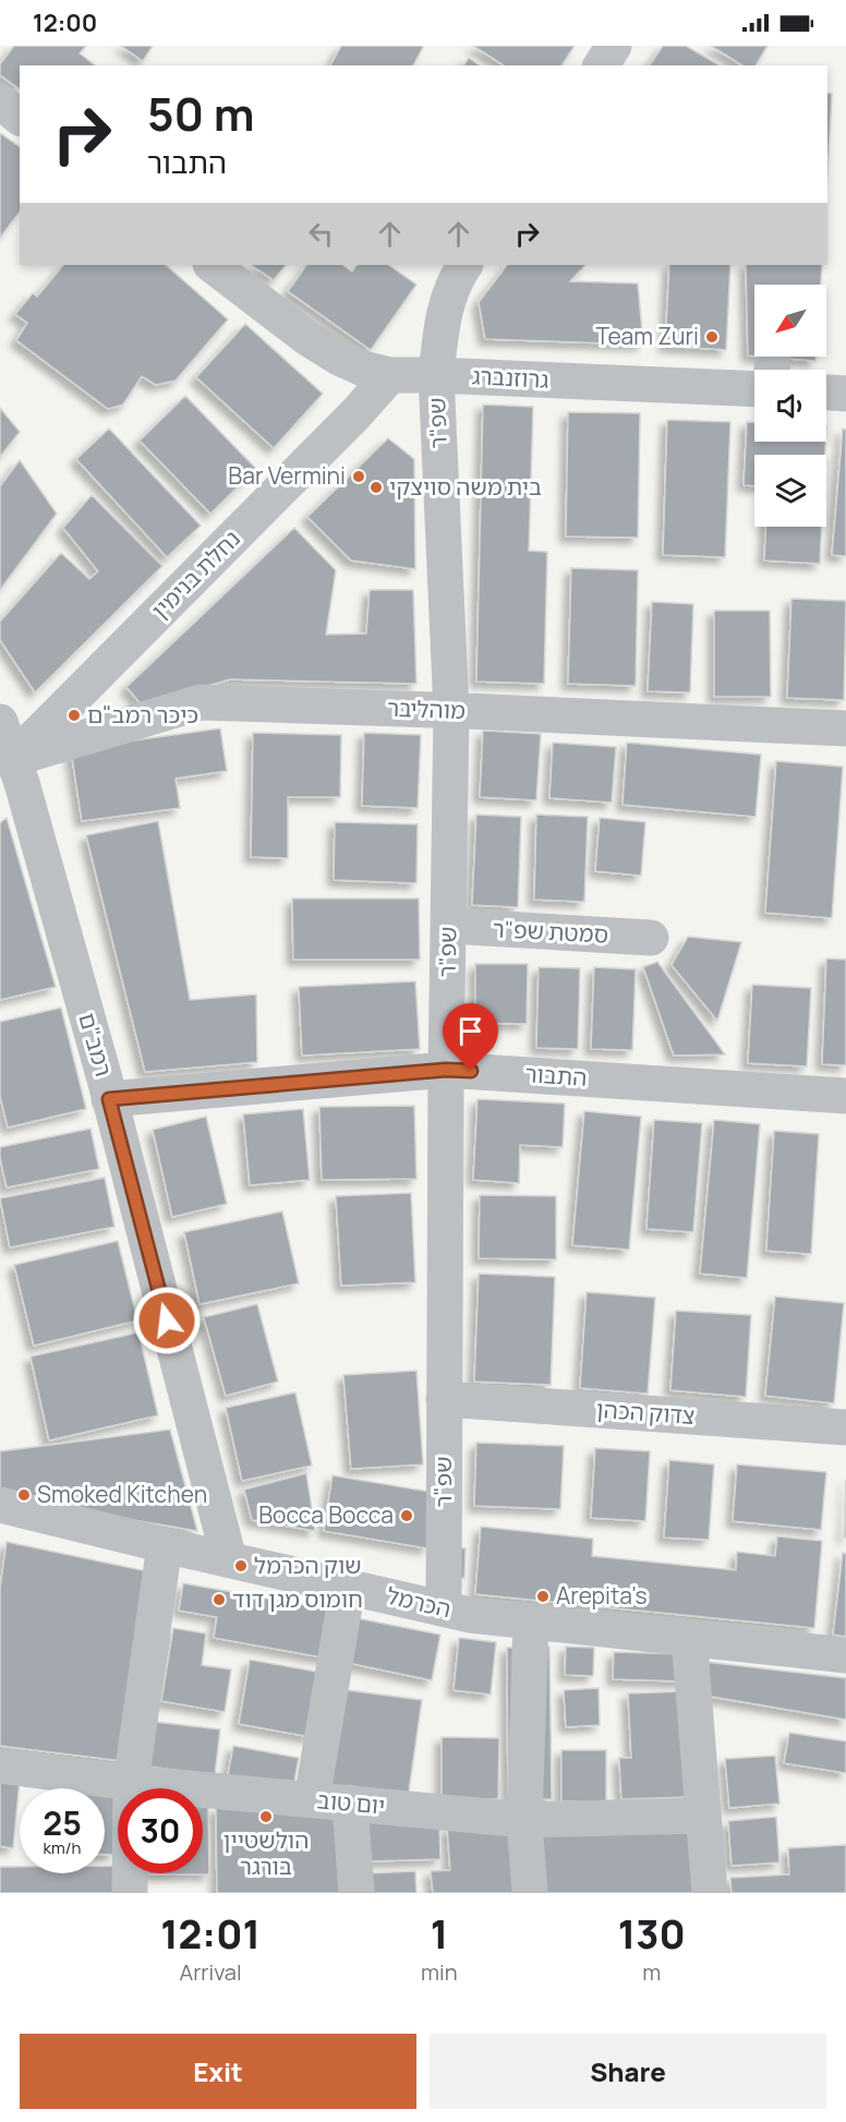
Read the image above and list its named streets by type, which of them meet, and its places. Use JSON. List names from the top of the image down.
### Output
{
  "streets": {
    "street": [
      "גרוזנברג",
      "שפ\"ר",
      "נחלת בנימין",
      "מוהליבר",
      "סמטת שפ\"ר",
      "רמב\"ם",
      "התבור",
      "צדוק הכהן",
      "הכרמל",
      "יום טוב"
    ]
  },
  "crossings": [
    ["גרוזנברג", "שפ\"ר"],
    ["גרוזנברג", "נחלת בנימין"],
    ["שפ\"ר", "מוהליבר"],
    ["שפ\"ר", "סמטת שפ\"ר"],
    ["שפ\"ר", "התבור"],
    ["שפ\"ר", "צדוק הכהן"],
    ["שפ\"ר", "הכרמל"],
    ["נחלת בנימין", "מוהליבר"],
    ["נחלת בנימין", "רמב\"ם"],
    ["מוהליבר", "רמב\"ם"],
    ["רמב\"ם", "התבור"],
    ["רמב\"ם", "הכרמל"]
  ],
  "places": [
    "Team Zuri",
    "Bar Vermini",
    "בית משה סויצקי",
    "כיכר רמב\"ם",
    "Smoked Kitchen",
    "Bocca Bocca",
    "שוק הכרמל",
    "Arepita's",
    "חומוס מגן דוד",
    "הולשטיין בורגר"
  ],
  "north": "bottom left",
  "page": {
    "status": "12:00",
    "turn": ["50 m", "התבור"],
    "speed": "25 km/h",
    "limit": "30",
    "eta": [
      "12:01",
      "Arrival",
      "1",
      "min",
      "130",
      "m"
    ],
    "buttons": ["Exit", "Share"]
  }
}
